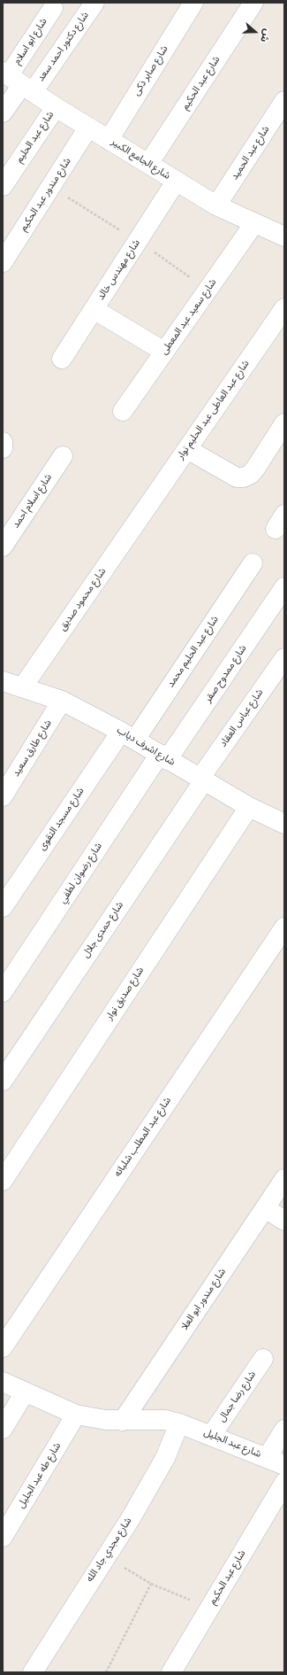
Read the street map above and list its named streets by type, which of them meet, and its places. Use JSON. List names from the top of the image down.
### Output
{
  "streets": {
    "street": [
      "شارع ابو اسلام",
      "شارع دكتور احمد سعد",
      "شارع صابر ذكى",
      "شارع عبد الحكيم",
      "شارع عبد الحليم",
      "شارع عبد الحميد",
      "شارع الجامع الكبير",
      "شارع مندور عبد الحكيم",
      "شارع مهندس خالد",
      "شارع سعيد عبد المعطى",
      "شارع عبد العاطى عبد الحليم نوار",
      "شارع اسلام احمد",
      "شارع محمود صديق",
      "شارع عبد الحليم محمد",
      "شارع ممدوح صقر",
      "شارع عباس العقاد",
      "شارع اشرف دياب",
      "شارع طارق سعيد",
      "شارع مسجد التقوى",
      "شارع رضوان لطفي",
      "شارع حمدى جلال",
      "شارع صديق نوار",
      "شارع عبد المطلب شلبانه",
      "شارع مندور ابو العلا",
      "شارع رضا جمال",
      "شارع عبد الجليل",
      "شارع طه عبد الجليل",
      "شارع مجدي جاد الله"
    ]
  },
  "crossings": [
    ["شارع ابو اسلام", "شارع دكتور احمد سعد"],
    ["شارع ابو اسلام", "شارع الجامع الكبير"],
    ["شارع دكتور احمد سعد", "شارع الجامع الكبير"],
    ["شارع صابر ذكى", "شارع الجامع الكبير"],
    ["شارع عبد الحكيم", "شارع الجامع الكبير"],
    ["شارع عبد الحليم", "شارع الجامع الكبير"],
    ["شارع عبد الحميد", "شارع الجامع الكبير"],
    ["شارع الجامع الكبير", "شارع مندور عبد الحكيم"],
    ["شارع الجامع الكبير", "شارع مهندس خالد"],
    ["شارع الجامع الكبير", "شارع سعيد عبد المعطى"],
    ["شارع عبد العاطى عبد الحليم نوار", "شارع محمود صديق"],
    ["شارع محمود صديق", "شارع اشرف دياب"],
    ["شارع عبد الحليم محمد", "شارع اشرف دياب"],
    ["شارع عبد الحليم محمد", "شارع مسجد التقوى"],
    ["شارع ممدوح صقر", "شارع اشرف دياب"],
    ["شارع ممدوح صقر", "شارع رضوان لطفي"],
    ["شارع عباس العقاد", "شارع اشرف دياب"],
    ["شارع عباس العقاد", "شارع حمدى جلال"],
    ["شارع اشرف دياب", "شارع طارق سعيد"],
    ["شارع اشرف دياب", "شارع مسجد التقوى"],
    ["شارع اشرف دياب", "شارع رضوان لطفي"],
    ["شارع اشرف دياب", "شارع حمدى جلال"],
    ["شارع اشرف دياب", "شارع صديق نوار"],
    ["شارع مندور ابو العلا", "شارع عبد الجليل"],
    ["شارع رضا جمال", "شارع عبد الجليل"],
    ["شارع عبد الجليل", "شارع طه عبد الجليل"],
    ["شارع عبد الجليل", "شارع مجدي جاد الله"]
  ],
  "north": "right"
}
